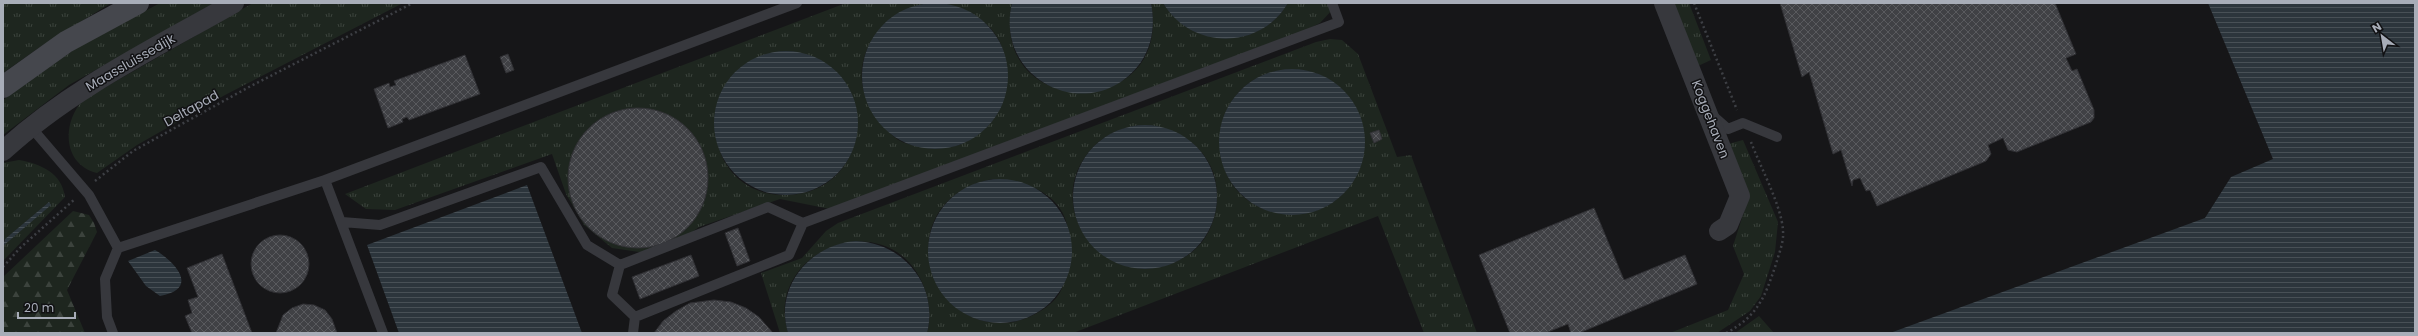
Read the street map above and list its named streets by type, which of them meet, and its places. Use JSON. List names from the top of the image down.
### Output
{
  "streets": {
    "street": ["Maassluissedijk", "Koggehaven"],
    "path": ["Deltapad"]
  },
  "scale_bar": "20 m",
  "north": "top left"
}
